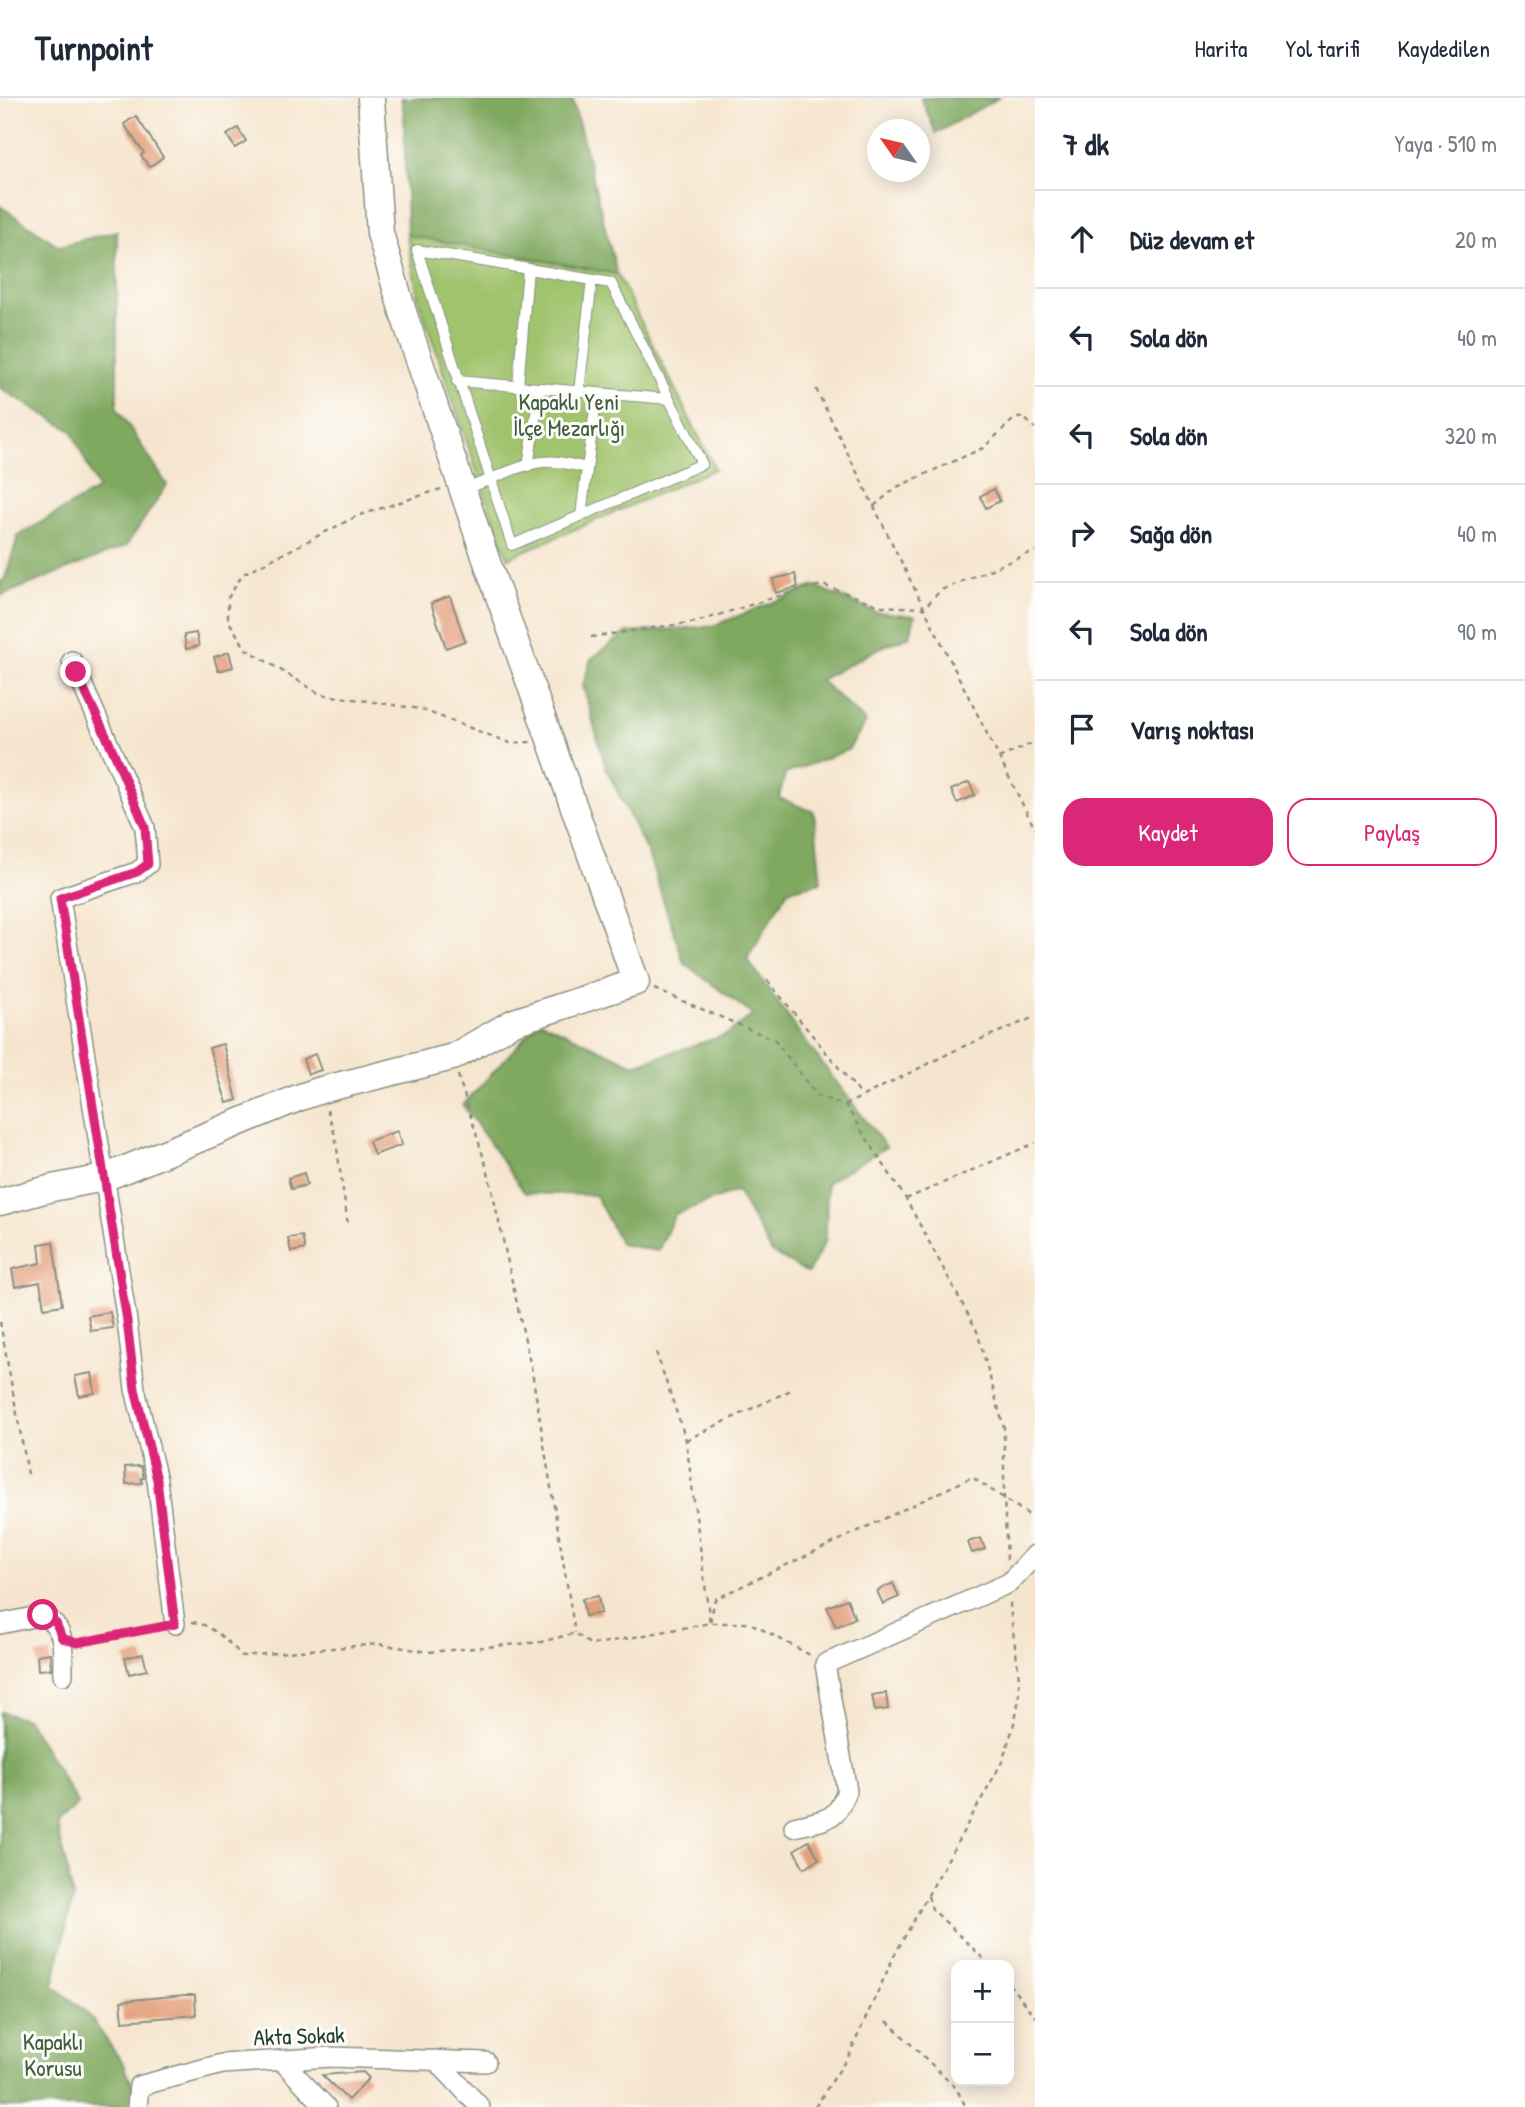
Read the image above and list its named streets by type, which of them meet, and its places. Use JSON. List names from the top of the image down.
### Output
{
  "streets": {
    "street": ["Akta Sokak"]
  },
  "parks": ["Kapaklı Yeni İlçe Mezarlığı", "Kapaklı Korusu"],
  "north": "top left",
  "page": {
    "header": "Turnpoint",
    "nav": ["Harita", "Yol tarifi", "Kaydedilen"],
    "heading": ["7 dk", "Yaya · 510 m"],
    "list": [
      ["Düz devam et", "20 m"],
      ["Sola dön", "40 m"],
      ["Sola dön", "320 m"],
      ["Sağa dön", "40 m"],
      ["Sola dön", "90 m"],
      "Varış noktası"
    ],
    "buttons": ["Kaydet", "Paylaş"],
    "map_buttons": ["+", "−"]
  }
}
